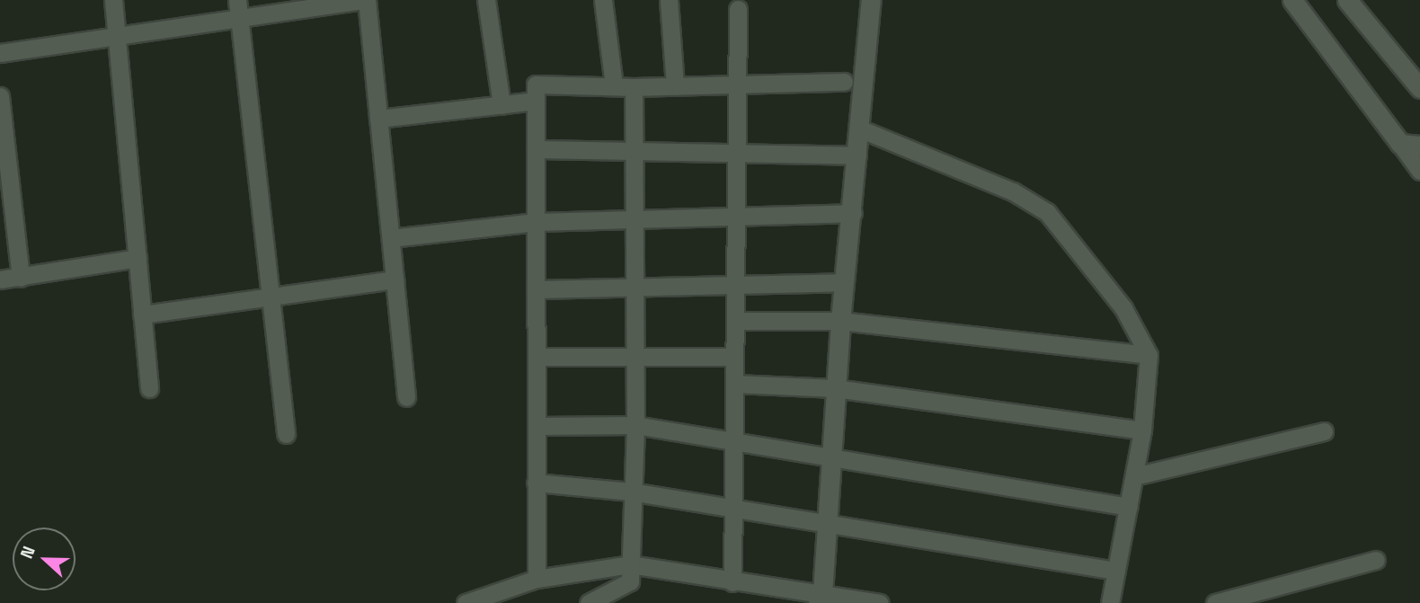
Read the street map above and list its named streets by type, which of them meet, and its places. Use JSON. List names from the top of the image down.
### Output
{
  "north": "left"
}
